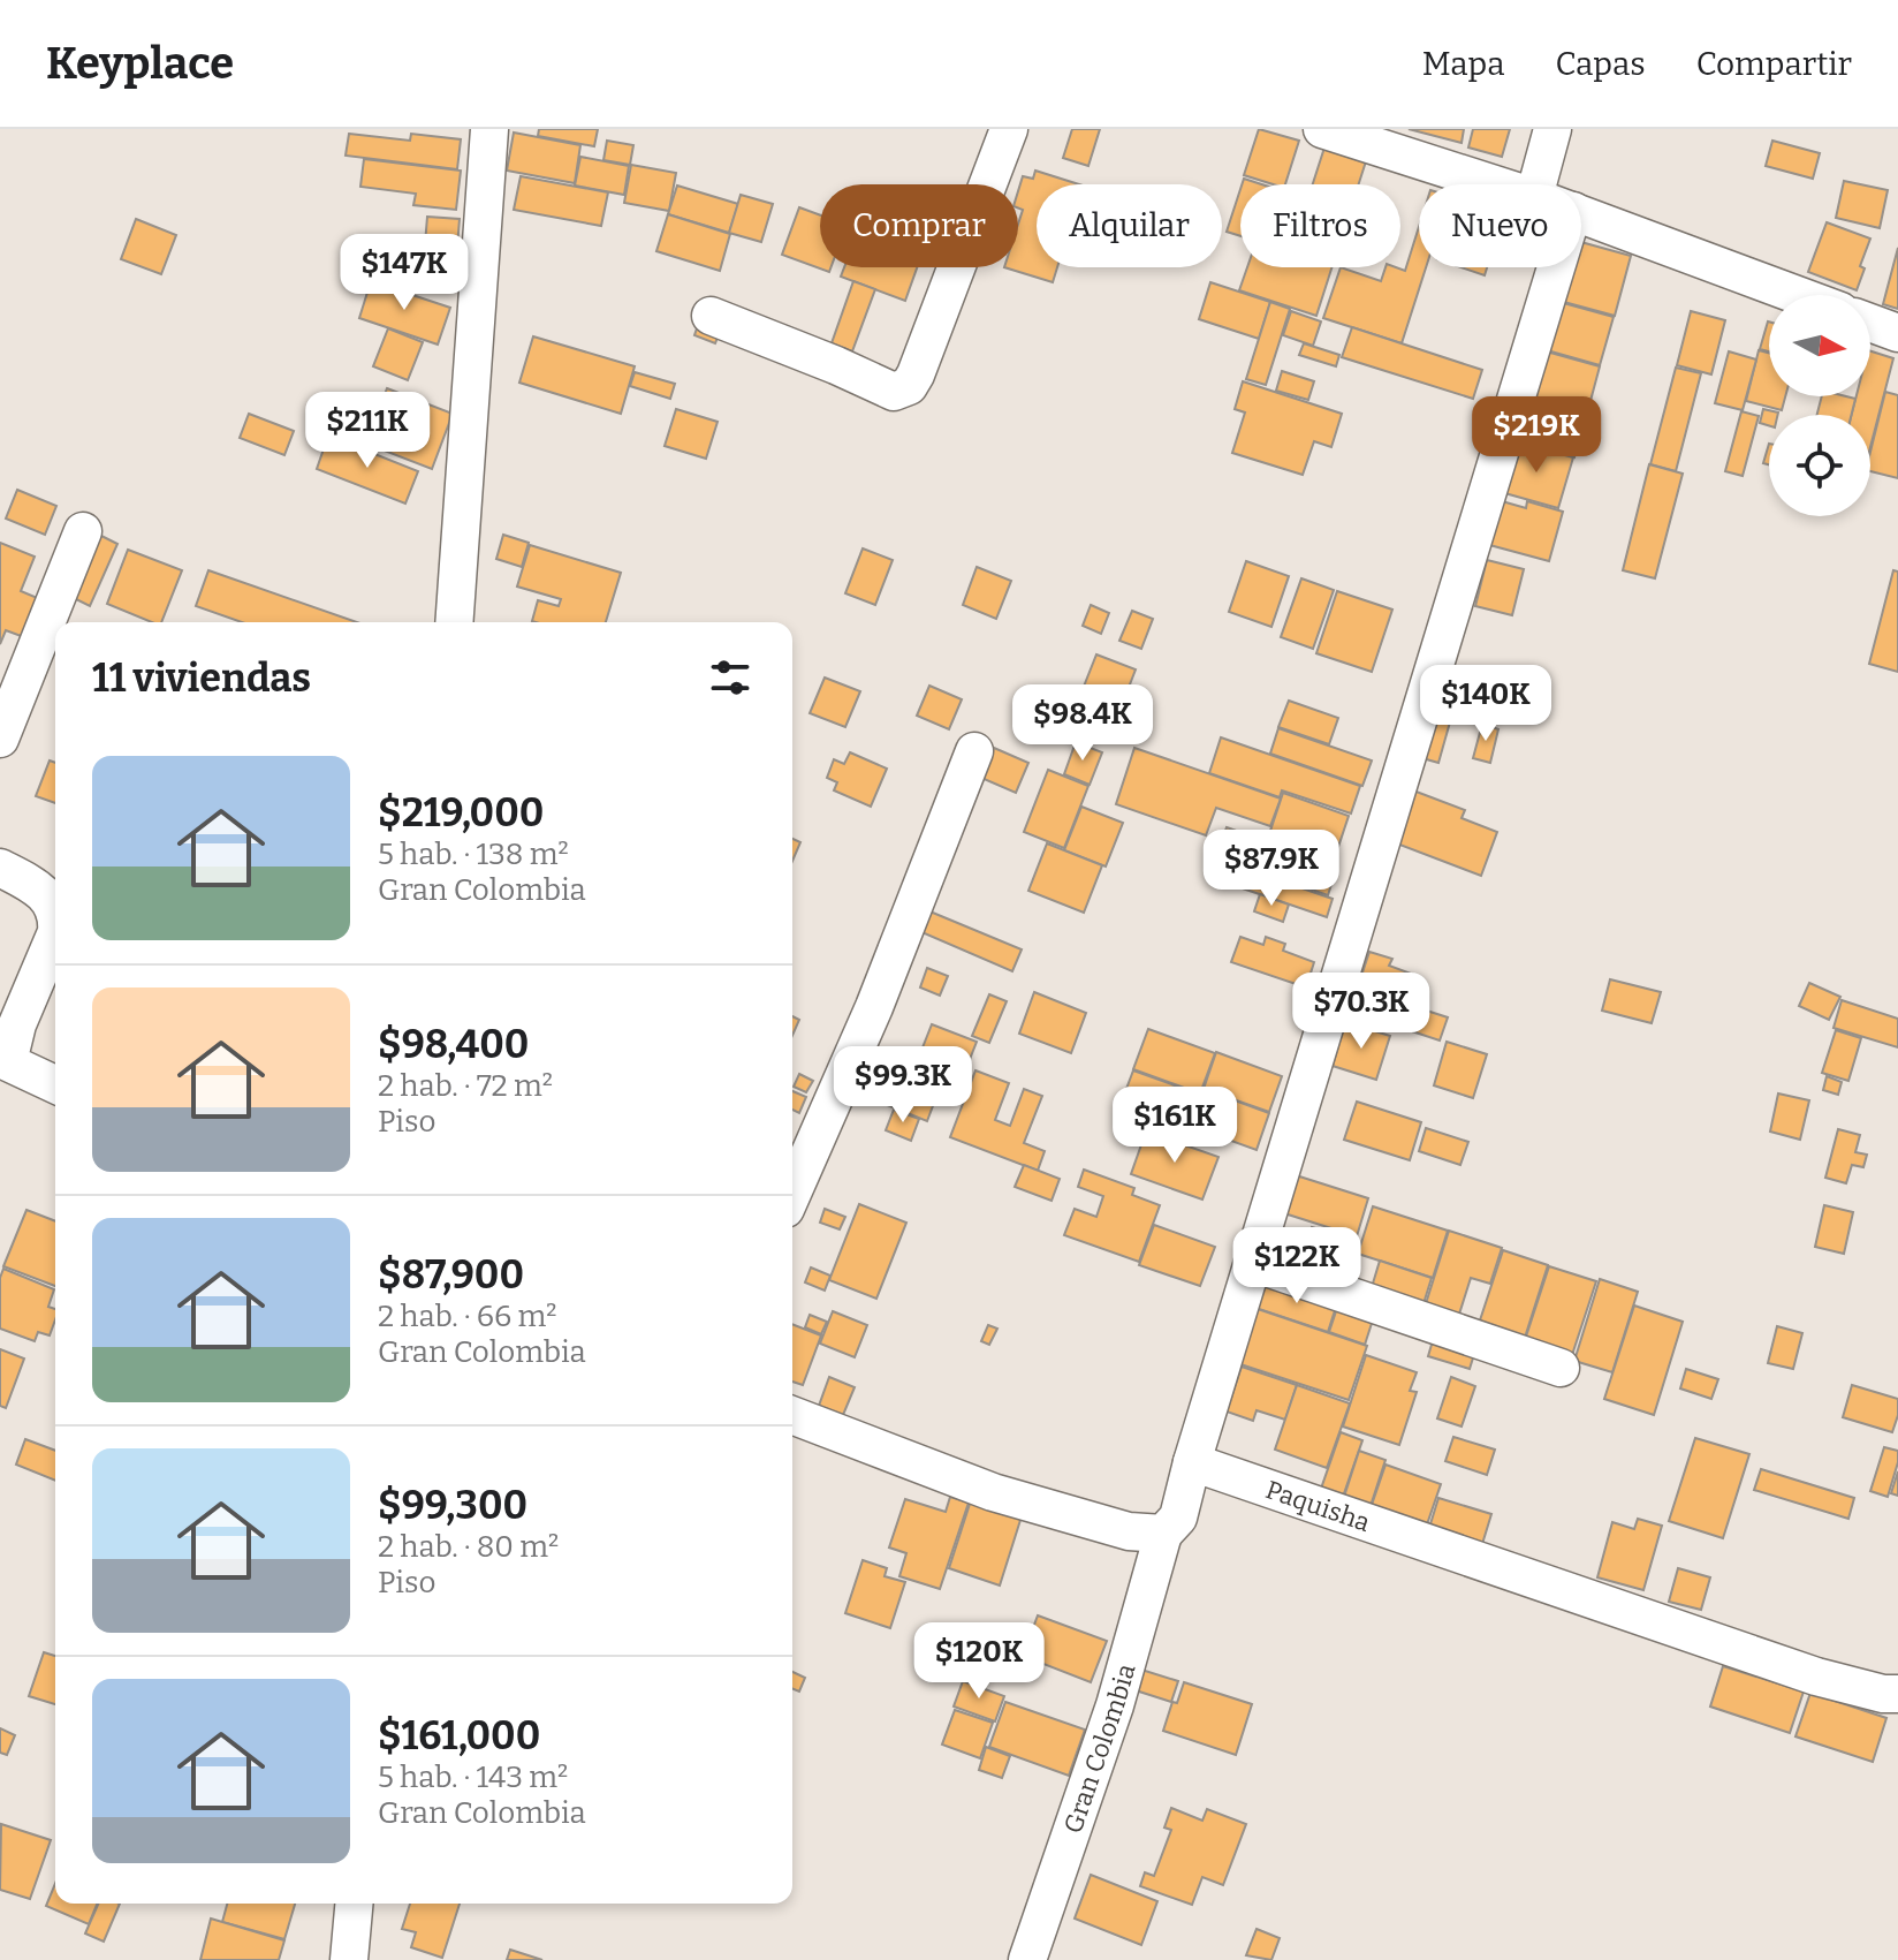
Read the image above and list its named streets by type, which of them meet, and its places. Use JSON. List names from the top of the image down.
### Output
{
  "streets": {
    "street": ["Paquisha", "Gran Colombia"]
  },
  "north": "right",
  "page": {
    "header": "Keyplace",
    "nav": ["Mapa", "Capas", "Compartir"],
    "chip": [
      "Comprar",
      "Alquilar",
      "Filtros",
      "Nuevo"
    ],
    "price": [
      "$147K",
      "$211K",
      "$219K",
      "$140K",
      "$98.4K",
      "$87.9K",
      "$70.3K",
      "$99.3K",
      "$161K",
      "$122K",
      "$120K"
    ],
    "heading": "11 viviendas",
    "list": [
      {
        "name": "$219,000",
        "note": "5 hab. · 138 m² · Gran Colombia"
      },
      {
        "name": "$98,400",
        "note": "2 hab. · 72 m² · Piso"
      },
      {
        "name": "$87,900",
        "note": "2 hab. · 66 m² · Gran Colombia"
      },
      {
        "name": "$99,300",
        "note": "2 hab. · 80 m² · Piso"
      },
      {
        "name": "$161,000",
        "note": "5 hab. · 143 m² · Gran Colombia"
      }
    ]
  }
}
